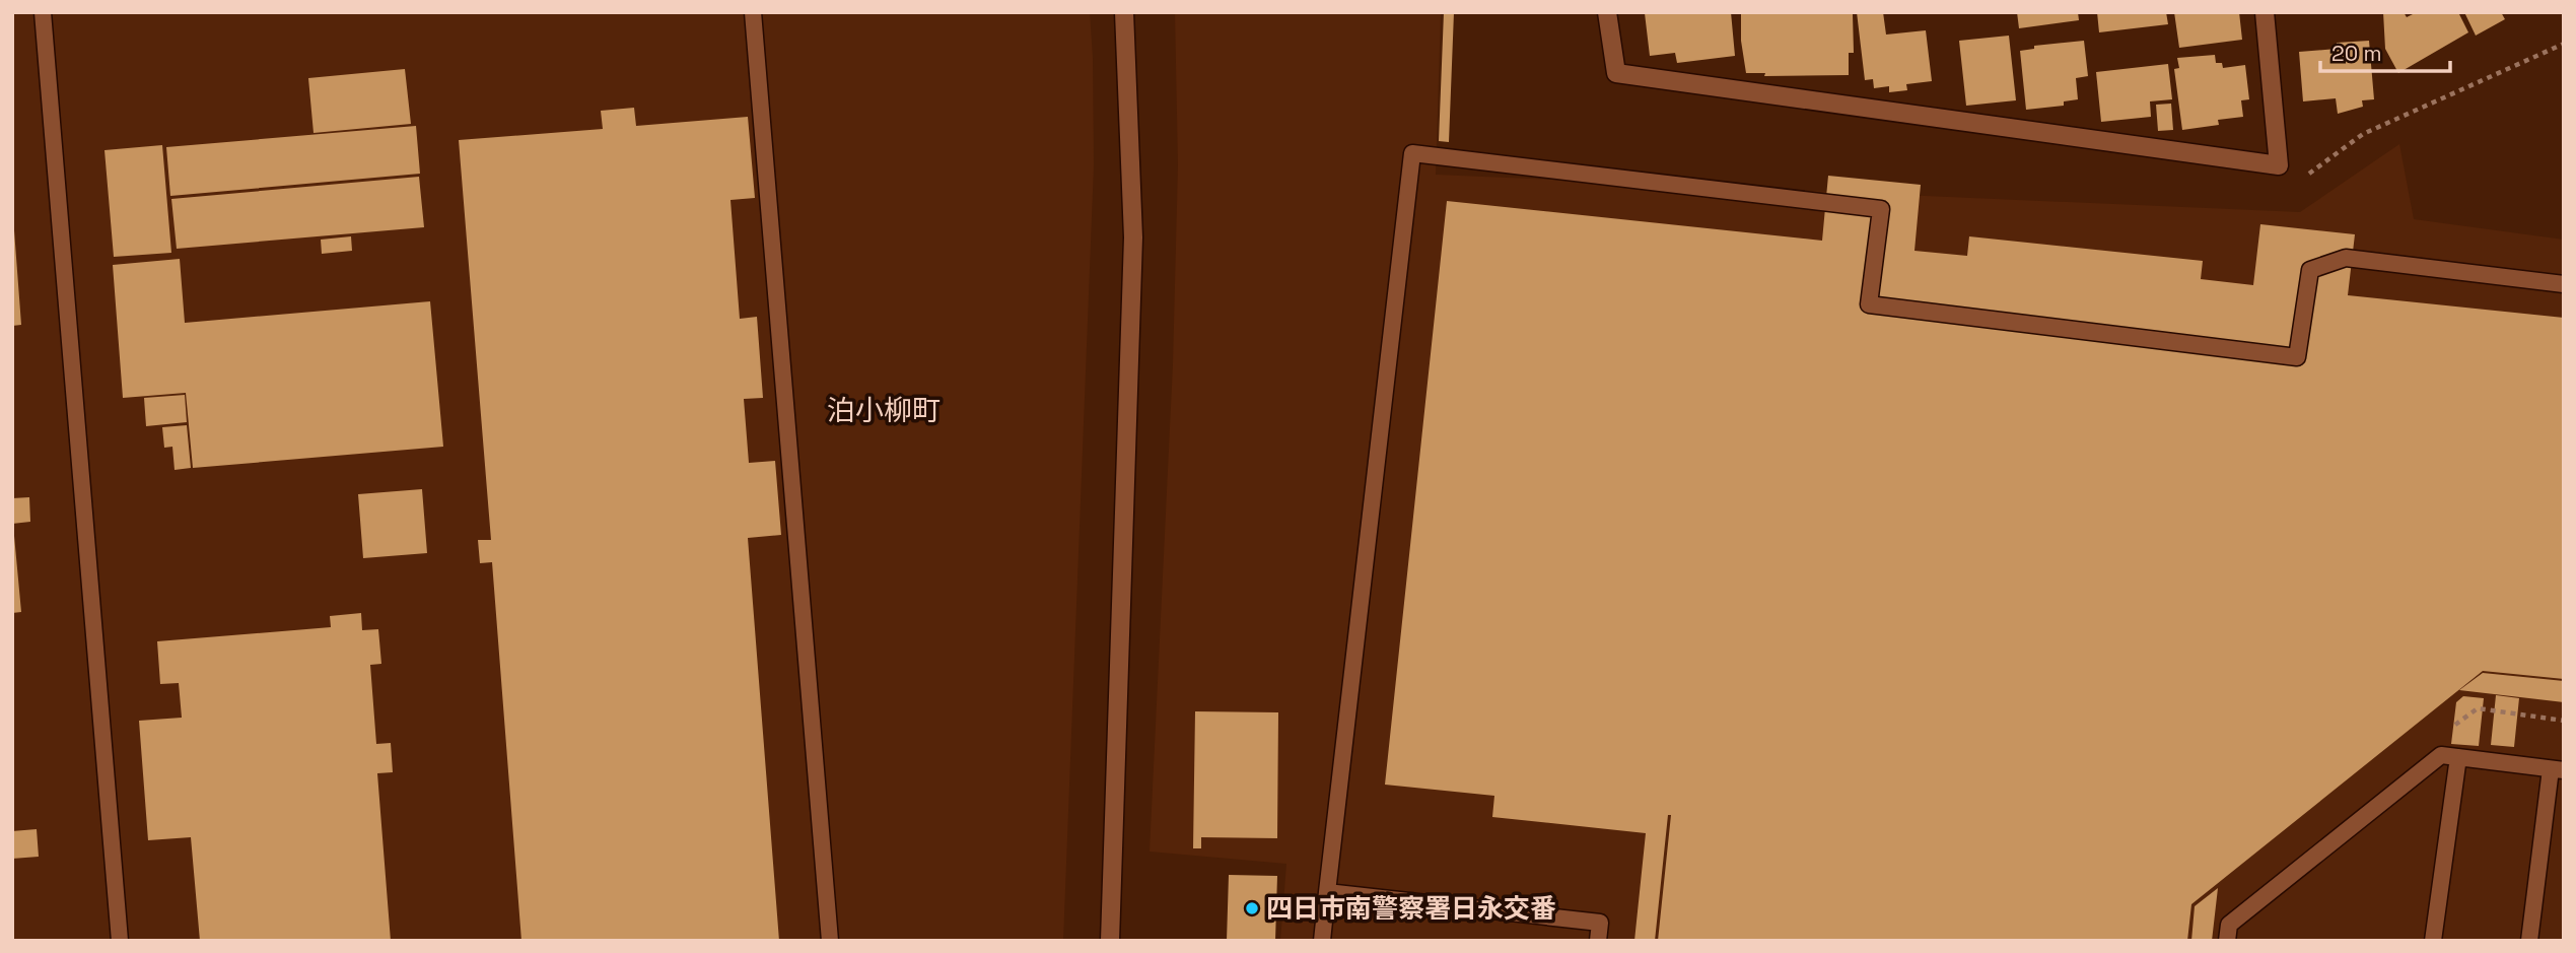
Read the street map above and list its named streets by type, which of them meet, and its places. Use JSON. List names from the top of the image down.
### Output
{
  "districts": ["泊小柳町"],
  "places": ["四日市南警察署日永交番"],
  "scale_bar": "20 m"
}
